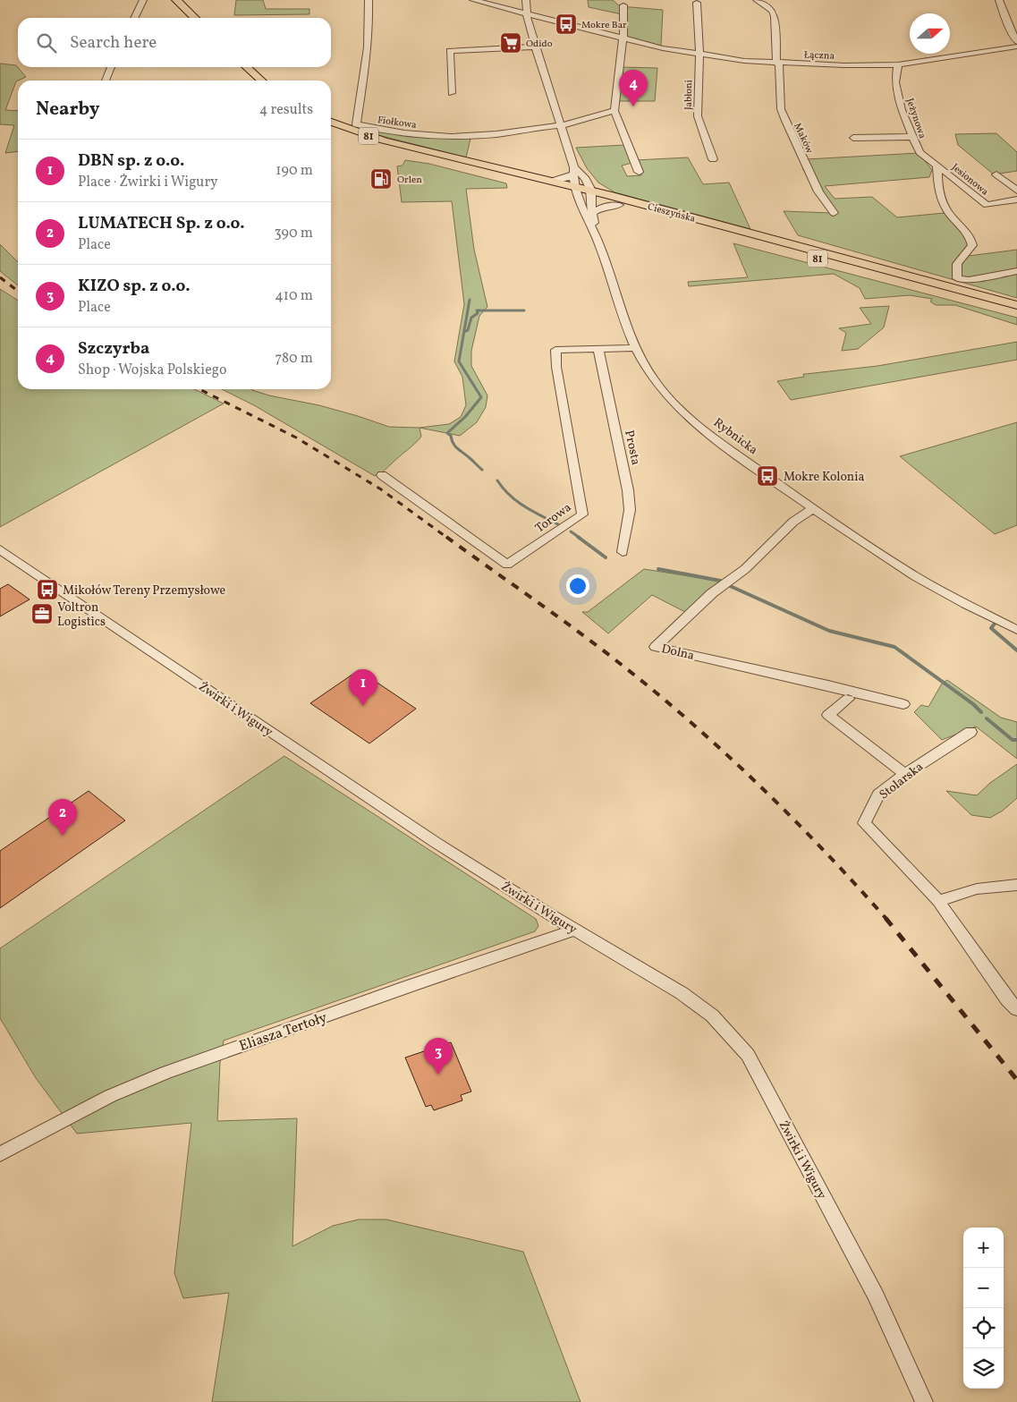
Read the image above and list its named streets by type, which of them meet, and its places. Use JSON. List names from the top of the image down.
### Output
{
  "streets": {
    "main road": ["81", "Cieszyńska"],
    "street": [
      "Łączna",
      "Jabłoni",
      "Jeżynowa",
      "Fiołkowa",
      "Maków",
      "Jesionowa",
      "Rybnicka",
      "Prosta",
      "Torowa",
      "Dolna",
      "Żwirki i Wigury",
      "Stolarska",
      "Eliasza Tertoły"
    ]
  },
  "crossings": [
    ["Łączna", "Jabłoni"],
    ["Łączna", "Jeżynowa"],
    ["Łączna", "Maków"],
    ["Jeżynowa", "Jesionowa"],
    ["Cieszyńska", "Rybnicka"],
    ["Rybnicka", "Torowa"],
    ["Rybnicka", "Dolna"],
    ["Prosta", "Torowa"],
    ["Żwirki i Wigury", "Eliasza Tertoły"]
  ],
  "places": {
    "bus stop": ["Mokre Bar", "Mokre Kolonia", "Mikołów Tereny Przemysłowe"],
    "supermarket": ["Odido"],
    "fuel station": ["Orlen"],
    "office": ["Voltron Logistics"]
  },
  "north": "right",
  "page": {
    "search": "Search here",
    "pins": [
      "4",
      "1",
      "2",
      "3"
    ],
    "heading": ["Nearby", "4 results"],
    "list": [
      {
        "mark": "1",
        "name": "DBN sp. z o.o.",
        "note": "Place · Żwirki i Wigury",
        "value": "190 m"
      },
      {
        "mark": "2",
        "name": "LUMATECH Sp. z o.o.",
        "note": "Place",
        "value": "390 m"
      },
      {
        "mark": "3",
        "name": "KIZO sp. z o.o.",
        "note": "Place",
        "value": "410 m"
      },
      {
        "mark": "4",
        "name": "Szczyrba",
        "note": "Shop · Wojska Polskiego",
        "value": "780 m"
      }
    ],
    "map_buttons": ["+", "−"]
  }
}
